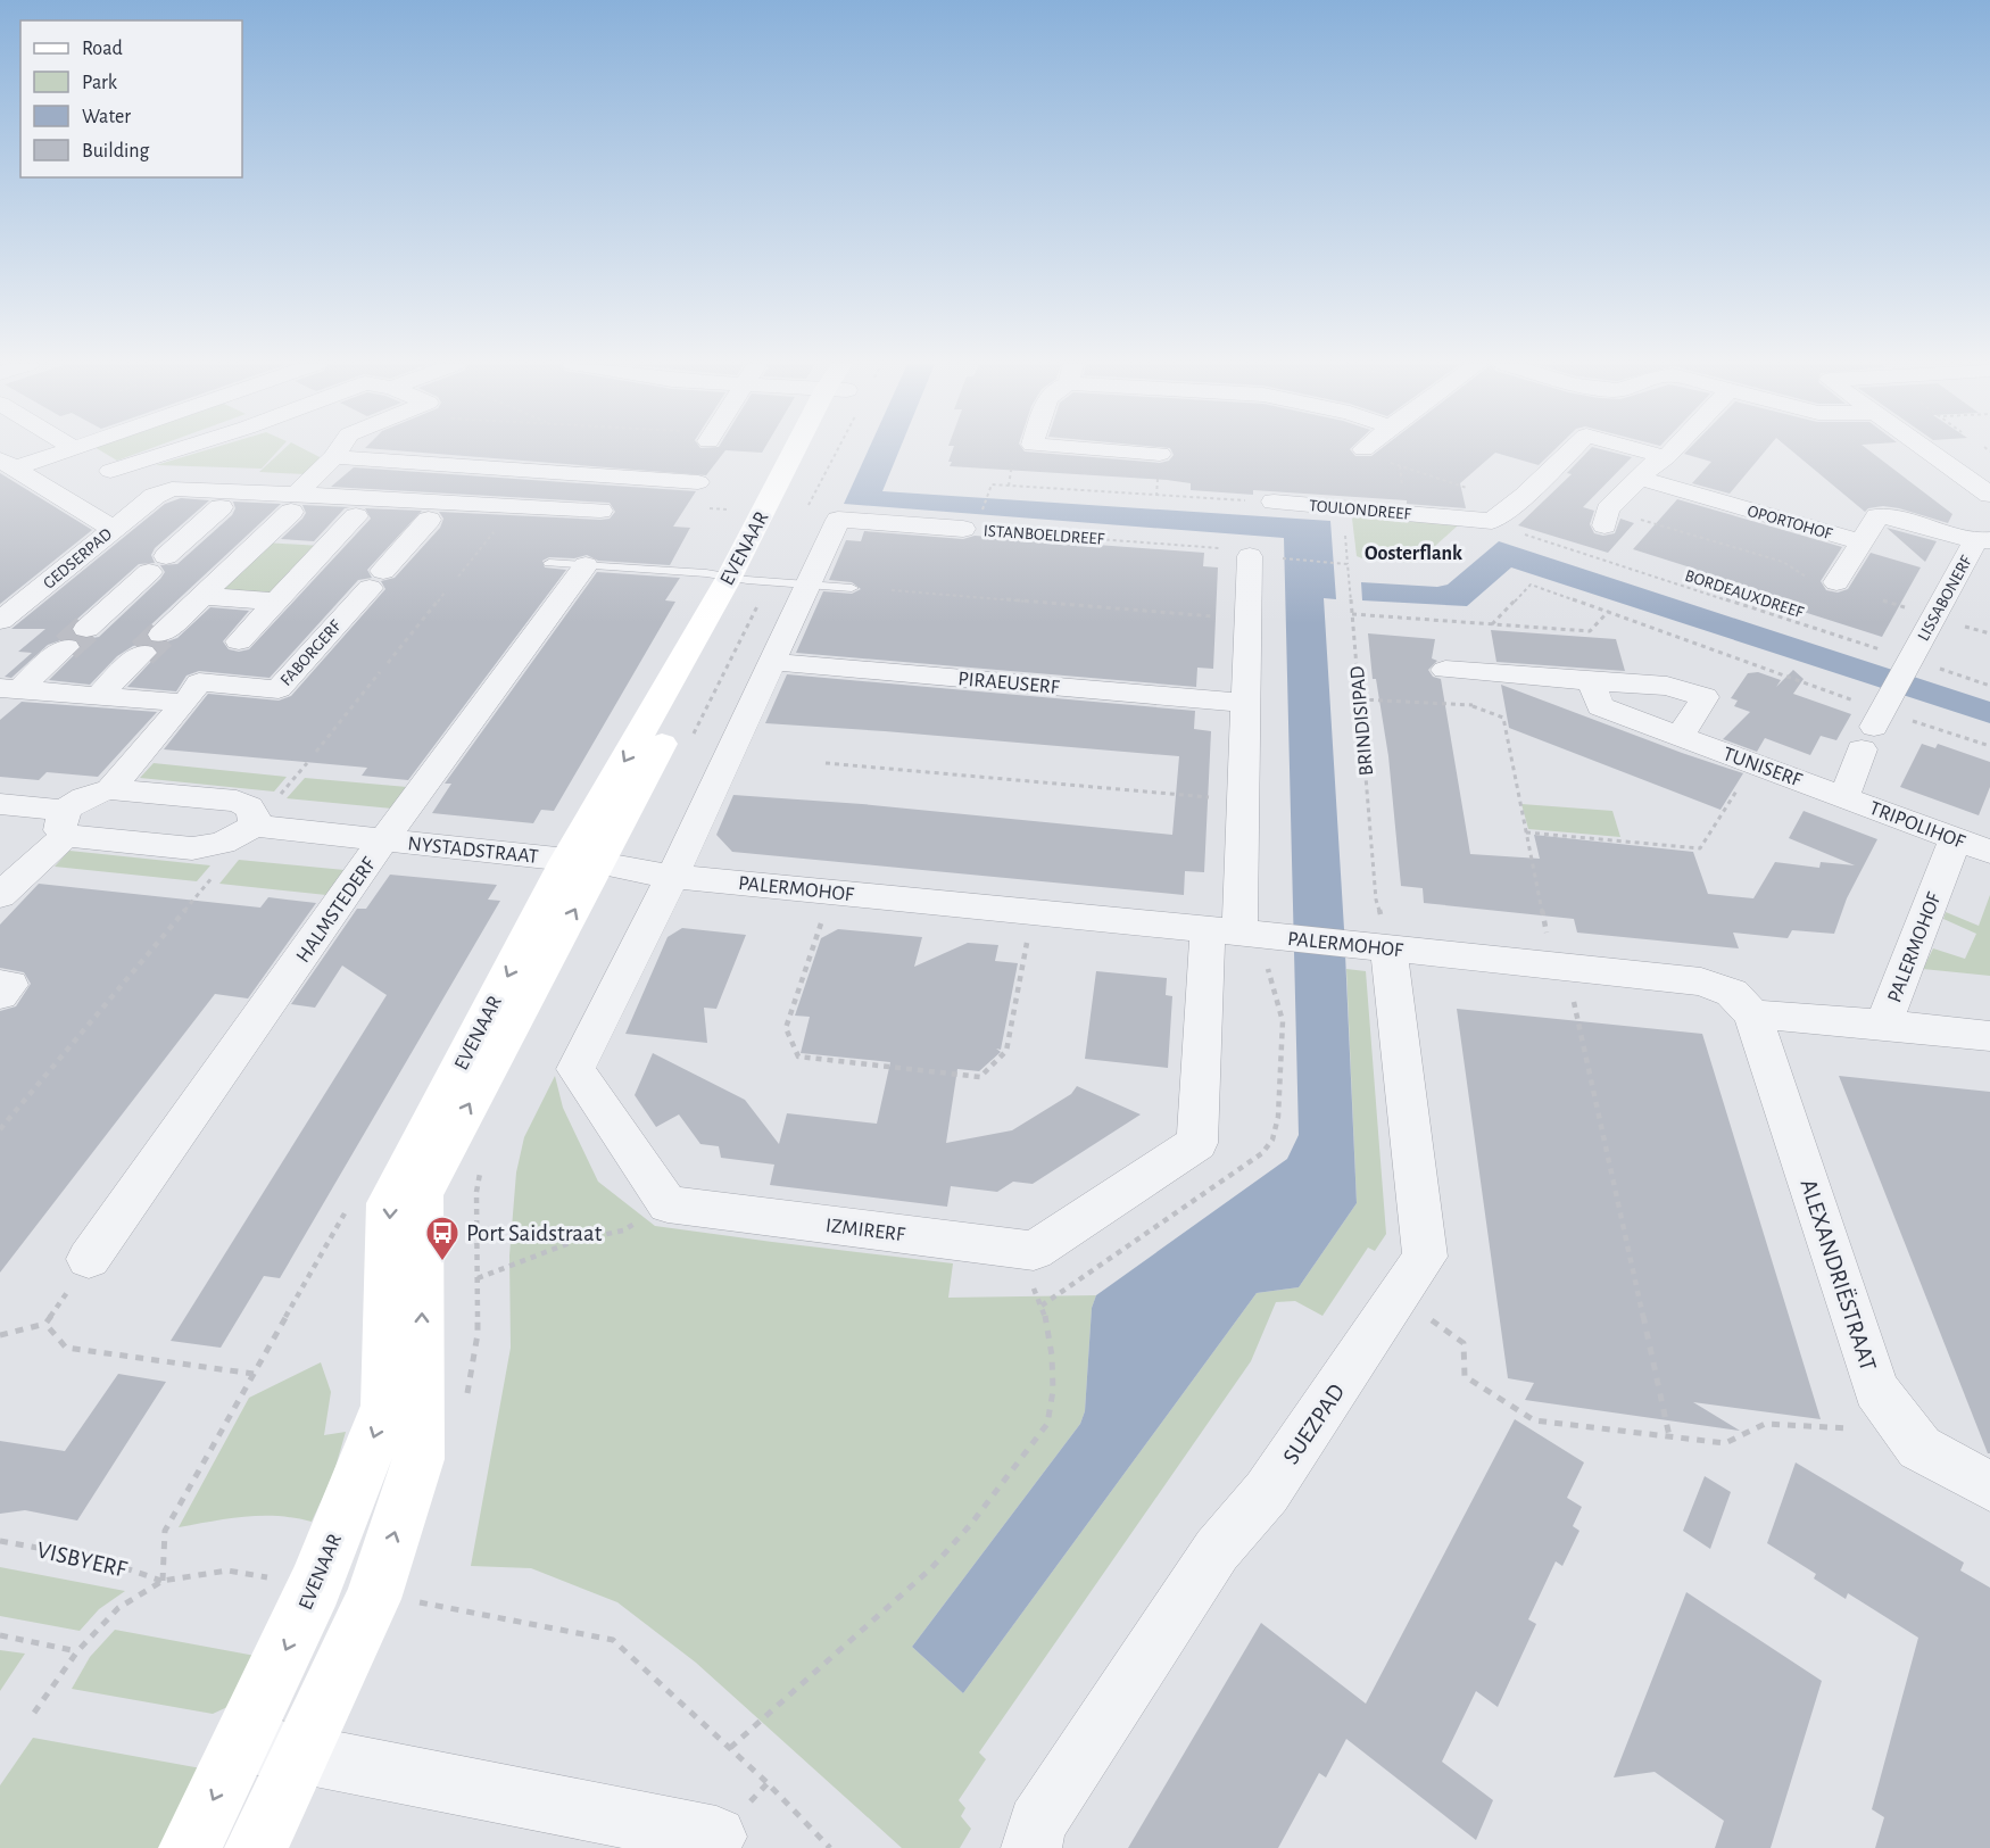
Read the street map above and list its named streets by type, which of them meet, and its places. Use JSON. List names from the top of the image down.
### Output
{
  "streets": {
    "street": [
      "TOULONDREEF",
      "OPORTOHOF",
      "ISTANBOELDREEF",
      "EVENAAR",
      "GEDSERPAD",
      "LISSABONERF",
      "FABORGERF",
      "PIRAEUSERF",
      "TUNISERF",
      "TRIPOLIHOF",
      "NYSTADSTRAAT",
      "PALERMOHOF",
      "HALMSTEDERF",
      "IZMIRERF",
      "ALEXANDRIËSTRAAT",
      "SUEZPAD"
    ],
    "path": ["BORDEAUXDREEF", "BRINDISIPAD", "VISBYERF"]
  },
  "crossings": [
    ["TOULONDREEF", "BORDEAUXDREEF"],
    ["ISTANBOELDREEF", "BRINDISIPAD"],
    ["EVENAAR", "NYSTADSTRAAT"],
    ["EVENAAR", "PALERMOHOF"],
    ["GEDSERPAD", "FABORGERF"],
    ["BORDEAUXDREEF", "LISSABONERF"],
    ["LISSABONERF", "TUNISERF"],
    ["LISSABONERF", "TRIPOLIHOF"],
    ["BRINDISIPAD", "PALERMOHOF"],
    ["BRINDISIPAD", "SUEZPAD"],
    ["TUNISERF", "TRIPOLIHOF"],
    ["TRIPOLIHOF", "PALERMOHOF"],
    ["NYSTADSTRAAT", "PALERMOHOF"],
    ["NYSTADSTRAAT", "HALMSTEDERF"],
    ["PALERMOHOF", "ALEXANDRIËSTRAAT"],
    ["PALERMOHOF", "SUEZPAD"]
  ],
  "districts": ["Oosterflank"],
  "places": {
    "bus stop": ["Port Saidstraat"]
  },
  "legend": [
    "Road",
    "Park",
    "Water",
    "Building"
  ]
}
